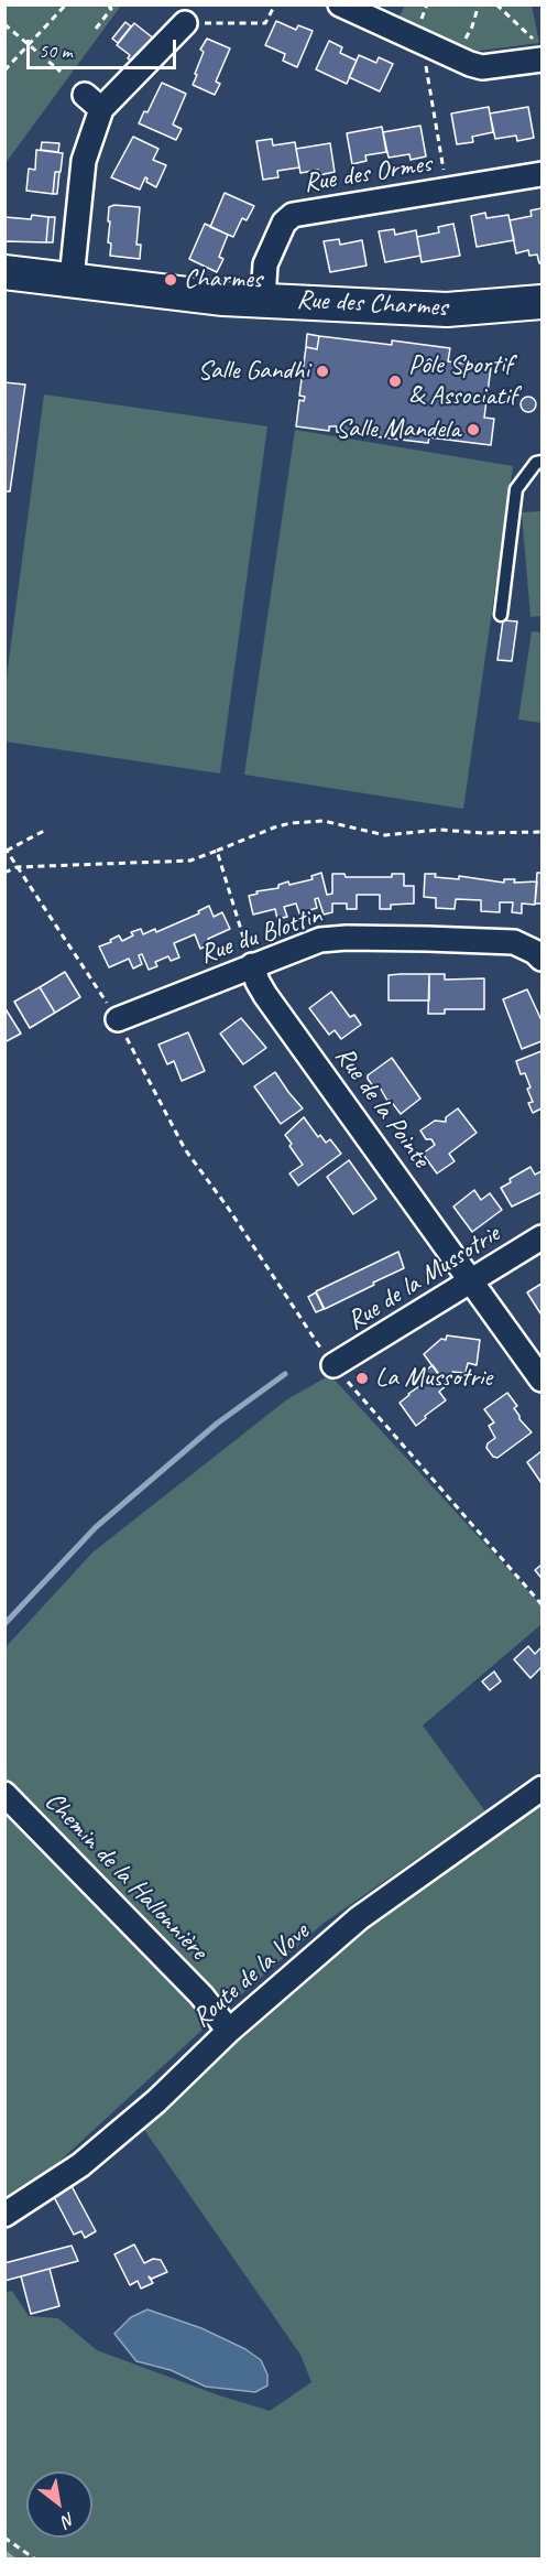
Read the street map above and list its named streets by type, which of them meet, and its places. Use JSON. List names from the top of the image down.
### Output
{
  "streets": {
    "street": [
      "Rue des Ormes",
      "Rue des Charmes",
      "Rue du Blottin",
      "Rue de la Pointe",
      "Rue de la Mussotrie",
      "Chemin de la Hallonnière",
      "Route de la Vove"
    ]
  },
  "crossings": [
    ["Rue des Ormes", "Rue des Charmes"],
    ["Rue du Blottin", "Rue de la Pointe"],
    ["Rue de la Pointe", "Rue de la Mussotrie"],
    ["Chemin de la Hallonnière", "Route de la Vove"]
  ],
  "places": [
    "Charmes",
    "Salle Gandhi",
    "Pôle Sportif & Associatif",
    "Salle Mandela",
    "La Mussotrie"
  ],
  "scale_bar": "50 m",
  "north": "bottom right"
}
